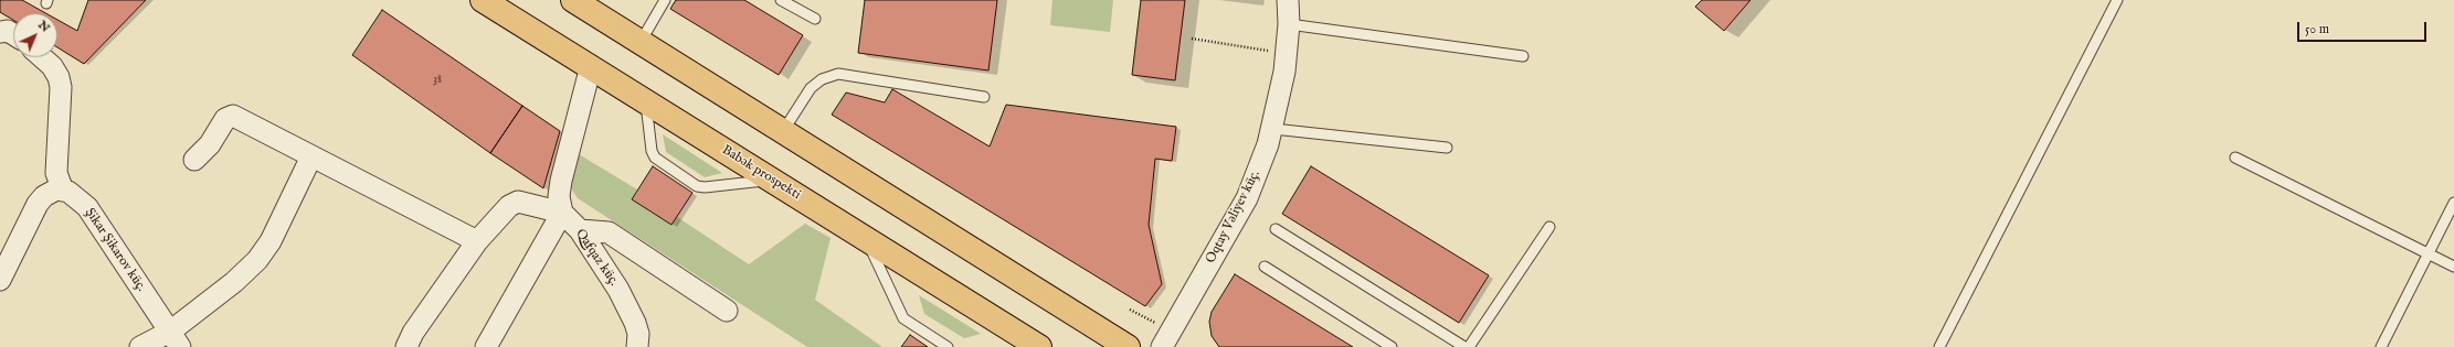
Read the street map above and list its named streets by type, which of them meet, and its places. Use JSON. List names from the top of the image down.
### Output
{
  "streets": {
    "main road": ["Babək prospekti"],
    "street": ["Oqtay Vəliyev küç.", "Şikar Şikarov küç.", "Qafqaz küç."]
  },
  "house_numbers": ["38"],
  "scale_bar": "50 m",
  "north": "top right"
}
